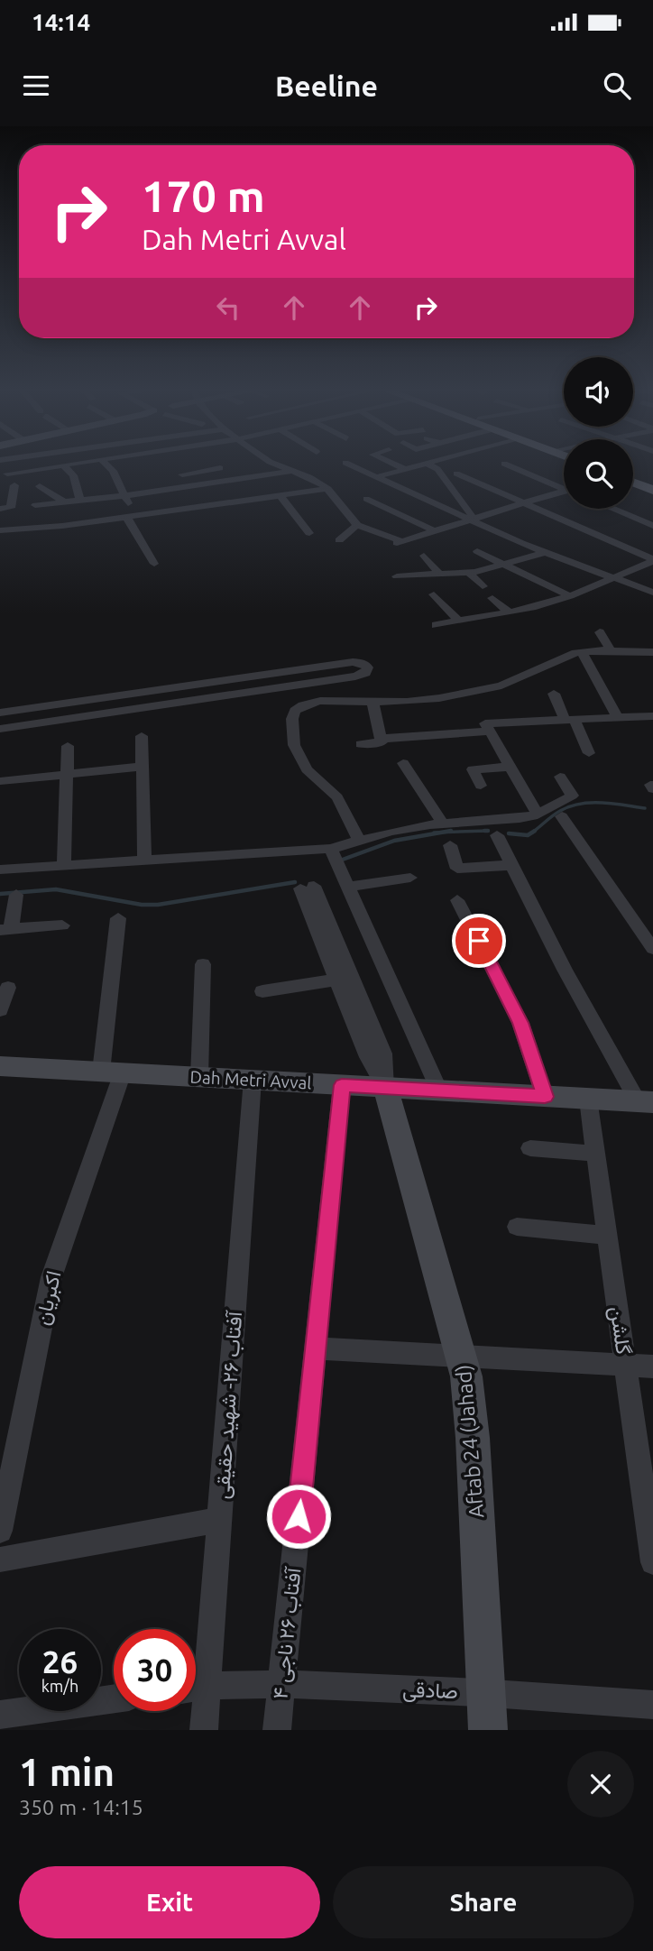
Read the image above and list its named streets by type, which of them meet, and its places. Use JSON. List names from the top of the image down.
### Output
{
  "streets": {
    "main road": ["Dah Metri Avval", "Aftab 24 (Jahad)"],
    "street": [
      "اکبریان",
      "گلشن",
      "آفتاب ۲۶- شهید حقیقی",
      "آفتاب ۲۶ ناجی ۴",
      "صادقی"
    ]
  },
  "crossings": [
    ["Dah Metri Avval", "اکبریان"],
    ["Dah Metri Avval", "گلشن"],
    ["Dah Metri Avval", "آفتاب ۲۶- شهید حقیقی"],
    ["Dah Metri Avval", "Aftab 24 (Jahad)"],
    ["Dah Metri Avval", "آفتاب ۲۶ ناجی ۴"],
    ["Aftab 24 (Jahad)", "صادقی"],
    ["آفتاب ۲۶ ناجی ۴", "صادقی"]
  ],
  "page": {
    "status": "14:14",
    "header": "Beeline",
    "turn": ["170 m", "Dah Metri Avval"],
    "speed": "26 km/h",
    "limit": "30",
    "heading": ["1 min", "350 m · 14:15"],
    "buttons": ["Exit", "Share"]
  }
}
